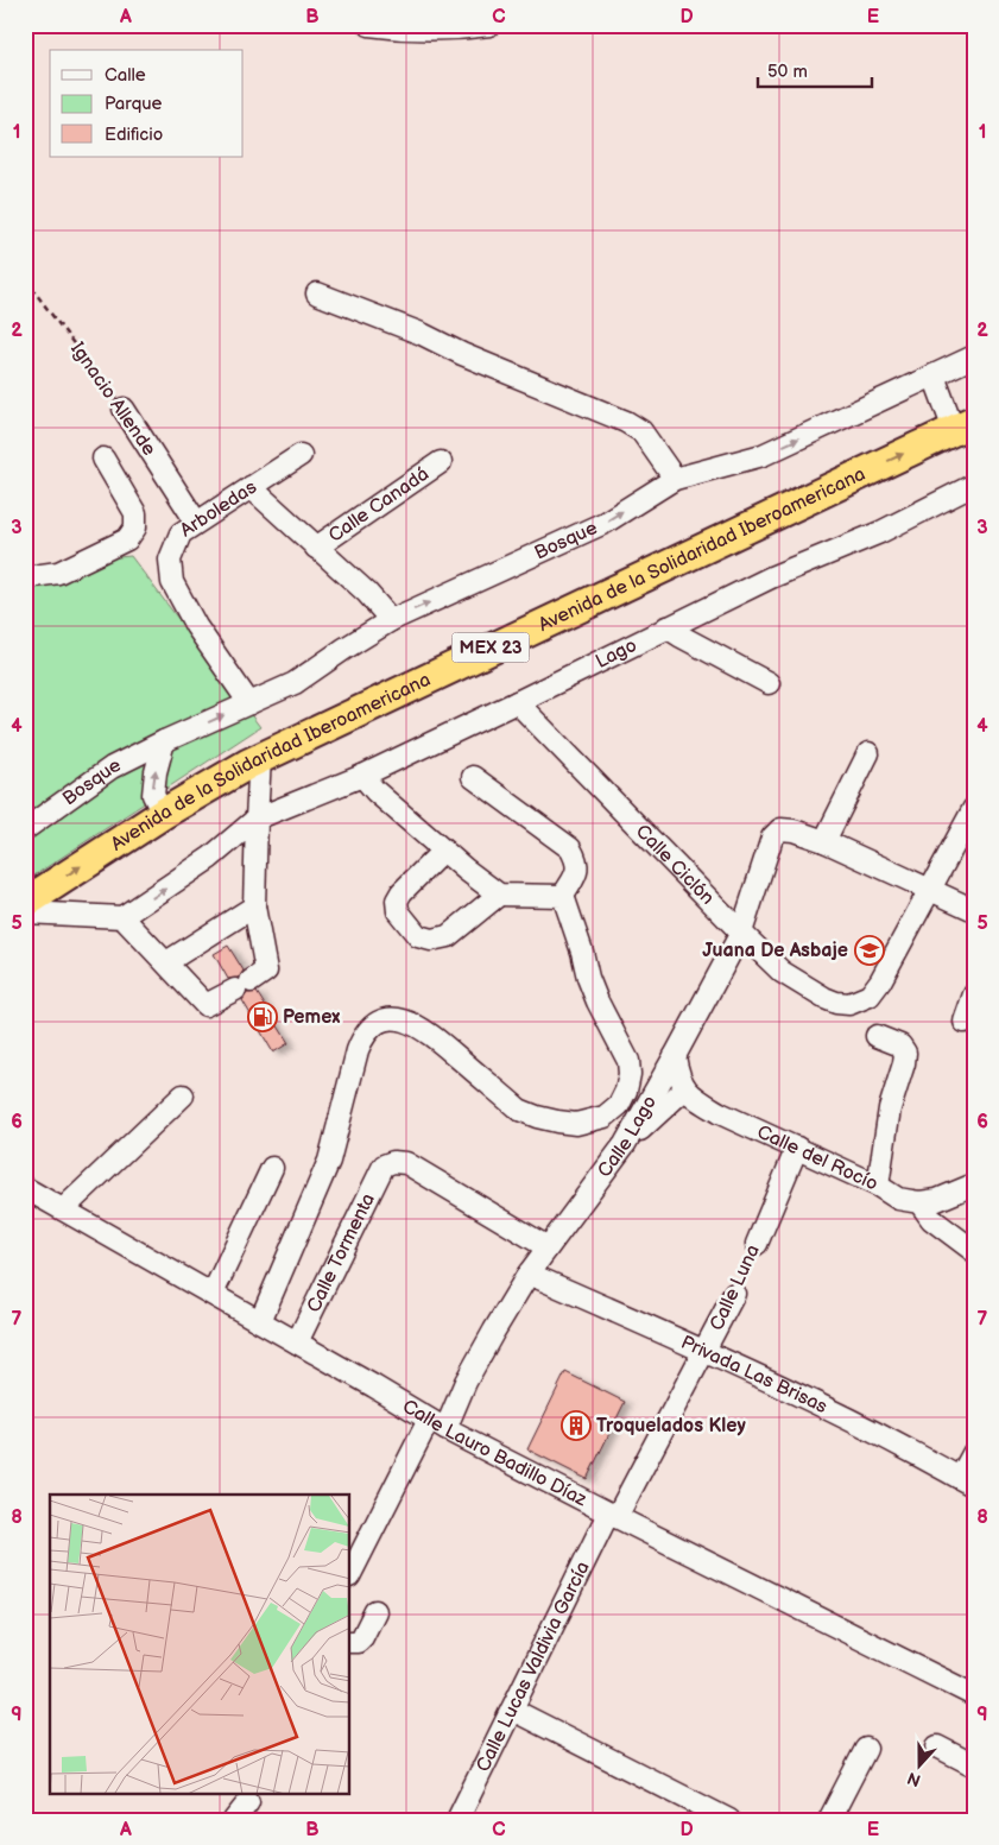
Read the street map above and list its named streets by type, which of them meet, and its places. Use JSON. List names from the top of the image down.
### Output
{
  "streets": {
    "highway": ["Avenida de la Solidaridad Iberoamericana", "MEX 23"],
    "street": [
      "Ignacio Allende",
      "Calle Canadá",
      "Arboledas",
      "Bosque",
      "Lago",
      "Calle Ciclón",
      "Calle Lago",
      "Calle del Rocío",
      "Calle Tormenta",
      "Calle Luna",
      "Privada Las Brisas",
      "Calle Lauro Badillo Díaz",
      "Calle Lucas Valdivia García"
    ]
  },
  "crossings": [
    ["Ignacio Allende", "Arboledas"],
    ["Arboledas", "Bosque"],
    ["Bosque", "Avenida de la Solidaridad Iberoamericana"],
    ["Lago", "Calle Ciclón"],
    ["Calle Ciclón", "Calle Lago"],
    ["Calle Lago", "Calle Tormenta"],
    ["Calle Lago", "Privada Las Brisas"],
    ["Calle Lago", "Calle Lauro Badillo Díaz"],
    ["Calle del Rocío", "Calle Luna"],
    ["Calle Tormenta", "Calle Lauro Badillo Díaz"],
    ["Calle Luna", "Privada Las Brisas"],
    ["Calle Luna", "Calle Lauro Badillo Díaz"],
    ["Calle Luna", "Calle Lucas Valdivia García"],
    ["Calle Lauro Badillo Díaz", "Calle Lucas Valdivia García"]
  ],
  "one_way": ["Bosque", "Avenida de la Solidaridad Iberoamericana"],
  "places": {
    "school or university": ["Juana De Asbaje"],
    "fuel station": ["Pemex"],
    "building": ["Troquelados Kley"]
  },
  "legend": ["Calle", "Parque", "Edificio"],
  "scale_bar": "50 m",
  "north": "bottom",
  "grid": {
    "columns": [
      "A",
      "B",
      "C",
      "D",
      "E"
    ],
    "rows": [
      "1",
      "2",
      "3",
      "4",
      "5",
      "6",
      "7",
      "8",
      "9"
    ]
  }
}
